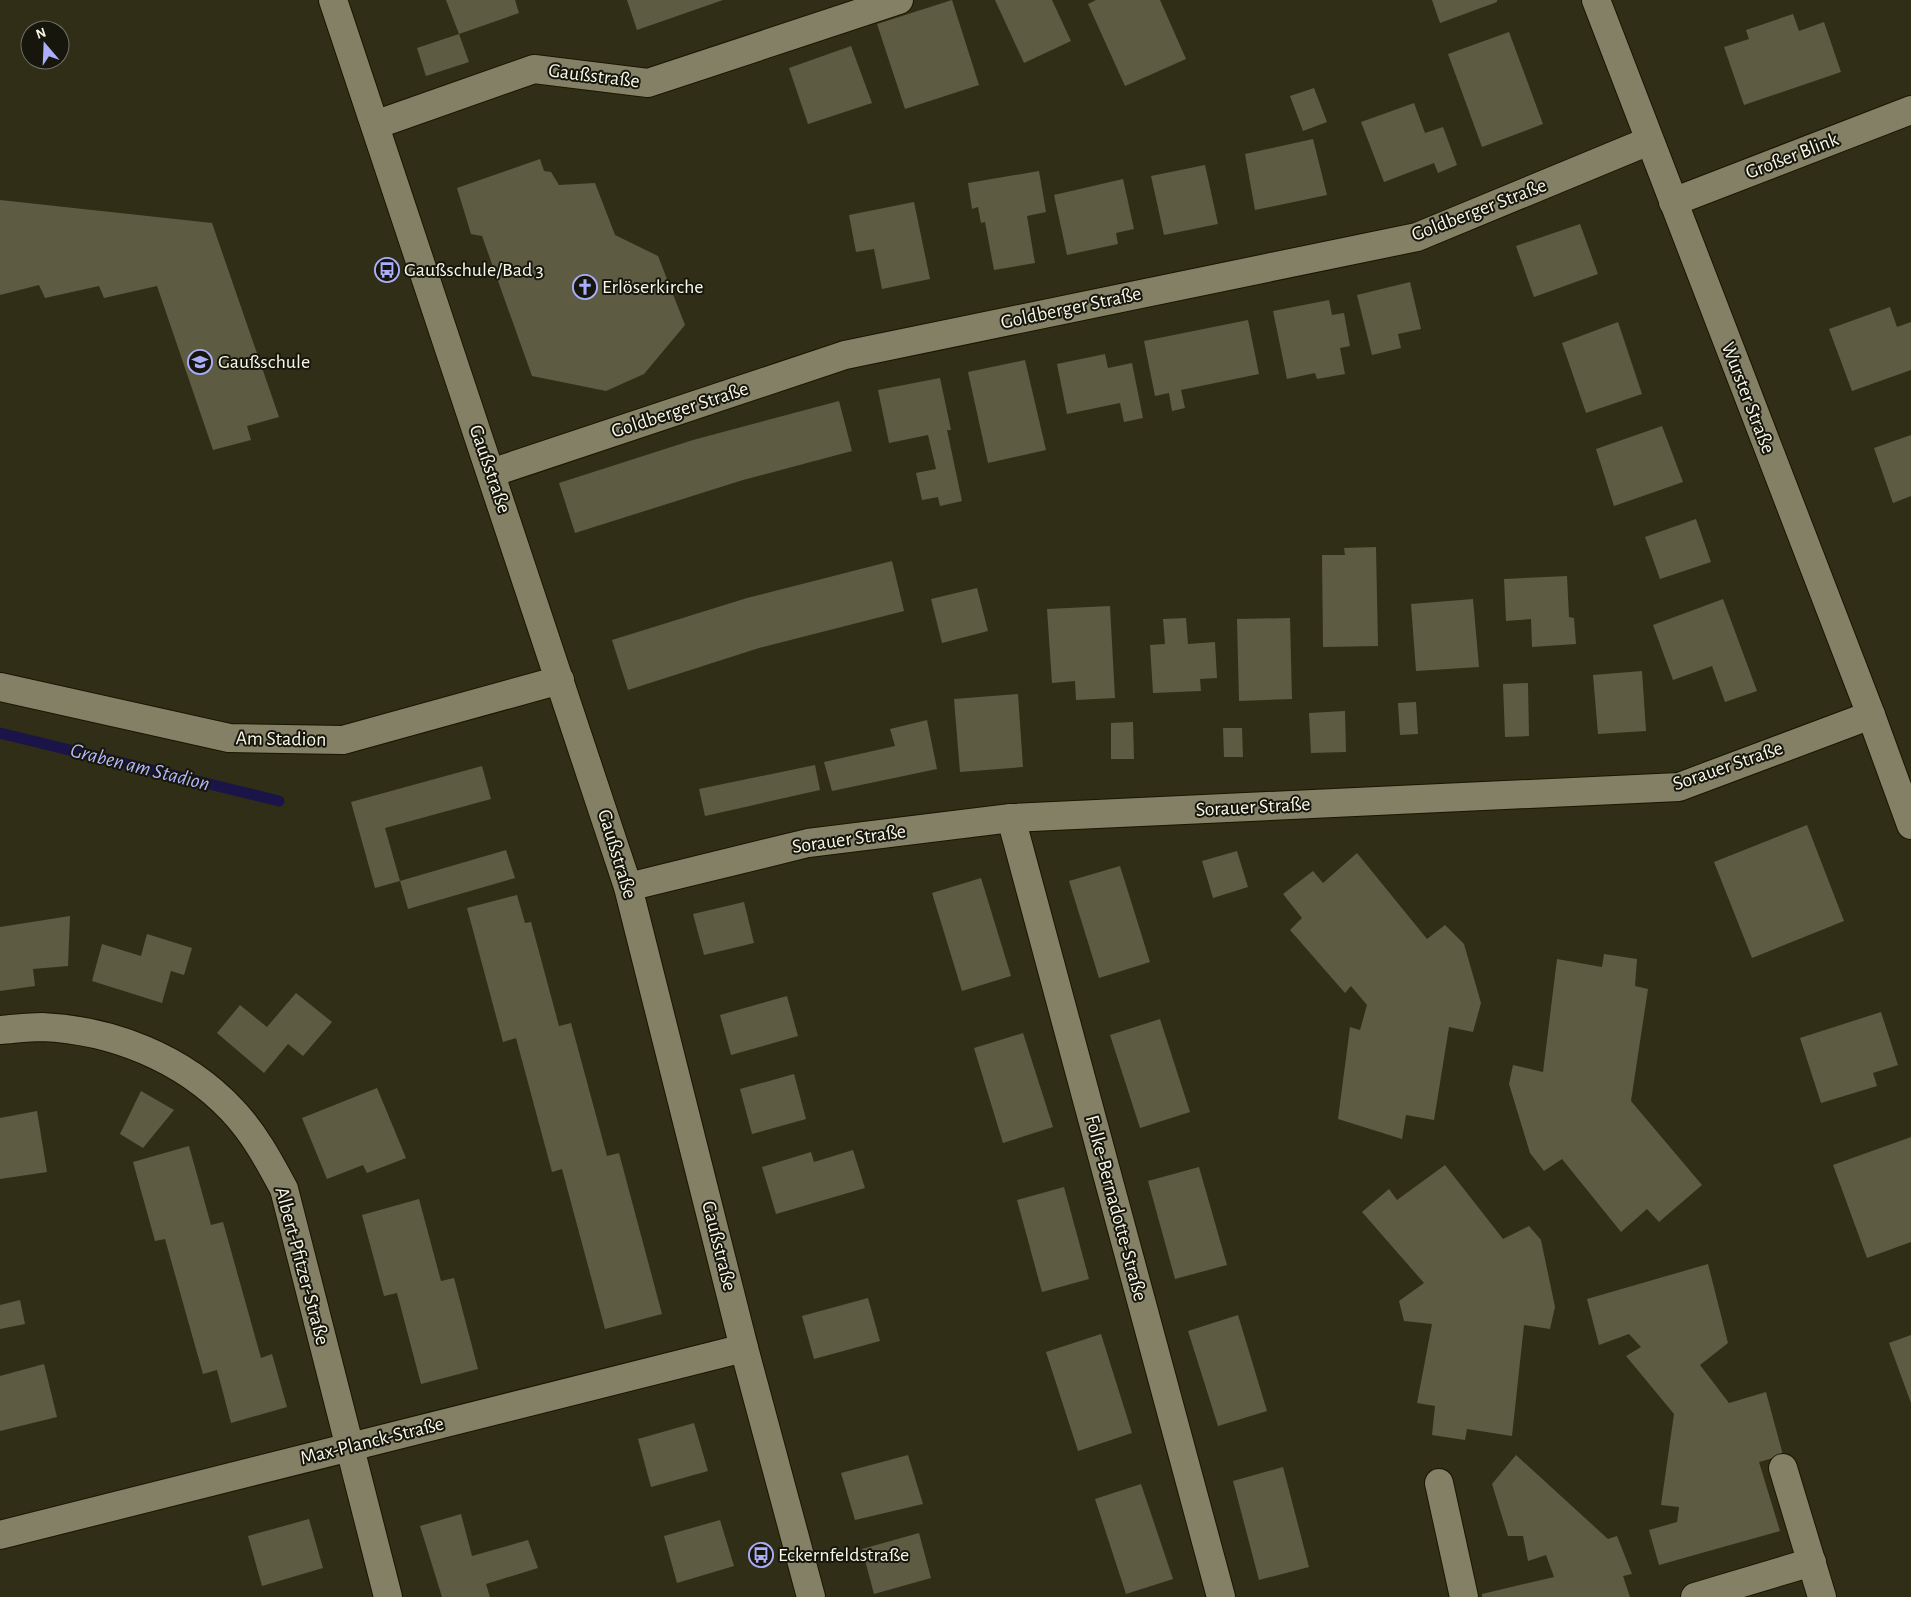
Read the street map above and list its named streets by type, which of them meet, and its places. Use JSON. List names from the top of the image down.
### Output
{
  "streets": {
    "street": [
      "Gaußstraße",
      "Großer Blink",
      "Goldberger Straße",
      "Wurster Straße",
      "Am Stadion",
      "Sorauer Straße",
      "Folke-Bernadotte-Straße",
      "Albert-Pfitzer-Straße",
      "Max-Planck-Straße"
    ]
  },
  "crossings": [
    ["Gaußstraße", "Goldberger Straße"],
    ["Gaußstraße", "Am Stadion"],
    ["Gaußstraße", "Sorauer Straße"],
    ["Gaußstraße", "Max-Planck-Straße"],
    ["Großer Blink", "Wurster Straße"],
    ["Goldberger Straße", "Wurster Straße"],
    ["Wurster Straße", "Sorauer Straße"],
    ["Sorauer Straße", "Folke-Bernadotte-Straße"],
    ["Albert-Pfitzer-Straße", "Max-Planck-Straße"]
  ],
  "water": ["Graben am Stadion"],
  "places": {
    "bus stop": ["Gaußschule/Bad 3", "Eckernfeldstraße"],
    "church": ["Erlöserkirche"],
    "school or university": ["Gaußschule"]
  },
  "north": "top"
}
